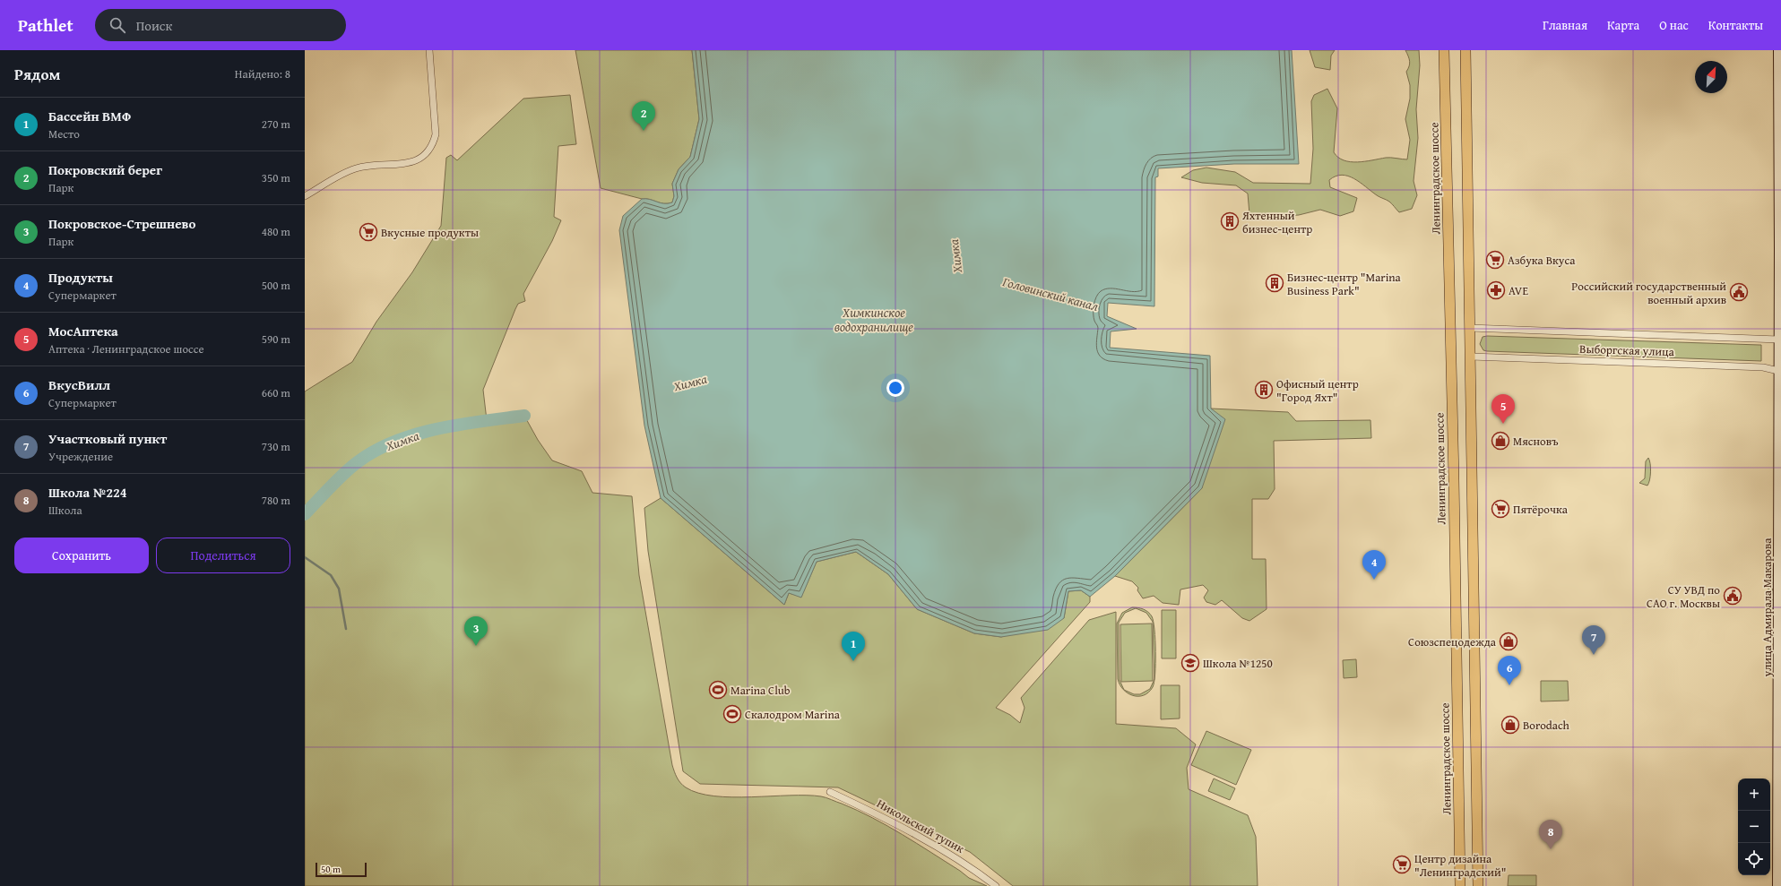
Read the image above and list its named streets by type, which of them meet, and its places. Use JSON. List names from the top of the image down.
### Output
{
  "streets": {
    "main road": ["Ленинградское шоссе"],
    "street": ["Выборгская улица", "улица Адмирала Макарова", "Никольский тупик"]
  },
  "crossings": [
    ["Выборгская улица", "улица Адмирала Макарова"]
  ],
  "water": ["Химка", "Головинский канал", "Химкинское водохранилище"],
  "places": {
    "building": ["Яхтенный бизнес-центр", "Бизнес-центр \"Marina Business Park\"", "Офисный центр \"Город Яхт\""],
    "supermarket": [
      "Вкусные продукты",
      "Азбука Вкуса",
      "Пятёрочка",
      "Центр дизайна \"Ленинградский\""
    ],
    "pharmacy": ["AVE"],
    "public building": ["Российский государственный военный архив", "СУ УВД по САО г. Москвы"],
    "shop": ["Мясновъ", "Союзспецодежда", "Borodach"],
    "school or university": ["Школа №1250"],
    "sports": ["Marina Club", "Скалодром Marina"]
  },
  "scale_bar": "50 m",
  "north": "top right",
  "page": {
    "header": "Pathlet",
    "search": "Поиск",
    "nav": [
      "Главная",
      "Карта",
      "О нас",
      "Контакты"
    ],
    "heading": ["Рядом", "Найдено: 8"],
    "list": [
      {
        "mark": "1",
        "name": "Бассейн ВМФ",
        "note": "Место",
        "value": "270 m"
      },
      {
        "mark": "2",
        "name": "Покровский берег",
        "note": "Парк",
        "value": "350 m"
      },
      {
        "mark": "3",
        "name": "Покровское-Стрешнево",
        "note": "Парк",
        "value": "480 m"
      },
      {
        "mark": "4",
        "name": "Продукты",
        "note": "Супермаркет",
        "value": "500 m"
      },
      {
        "mark": "5",
        "name": "МосАптека",
        "note": "Аптека · Ленинградское шоссе",
        "value": "590 m"
      },
      {
        "mark": "6",
        "name": "ВкусВилл",
        "note": "Супермаркет",
        "value": "660 m"
      },
      {
        "mark": "7",
        "name": "Участковый пункт",
        "note": "Учреждение",
        "value": "730 m"
      },
      {
        "mark": "8",
        "name": "Школа №224",
        "note": "Школа",
        "value": "780 m"
      }
    ],
    "pins": [
      "2",
      "5",
      "4",
      "3",
      "7",
      "1",
      "6",
      "8"
    ],
    "buttons": ["Сохранить", "Поделиться"],
    "map_buttons": ["+", "−"],
    "scale": "50 m"
  }
}
